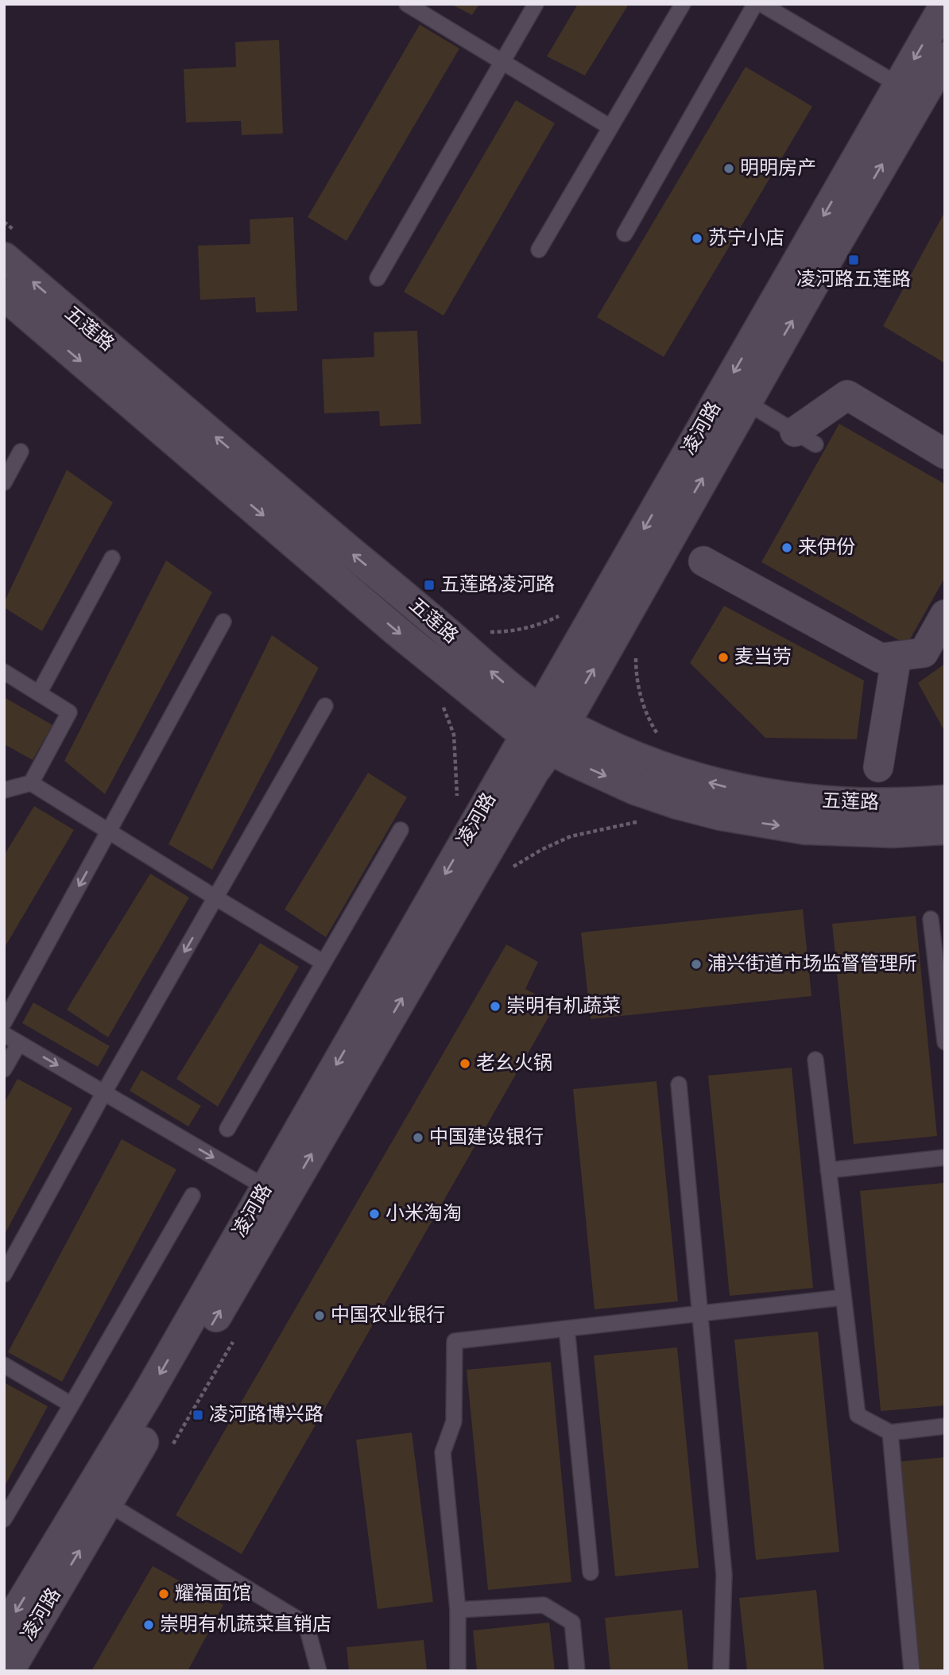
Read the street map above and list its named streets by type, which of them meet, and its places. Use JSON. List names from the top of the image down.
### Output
{
  "streets": {
    "street": ["五莲路", "凌河路"]
  },
  "crossings": [
    ["五莲路", "凌河路"]
  ],
  "places": {
    "other": [
      "明明房产",
      "苏宁小店",
      "来伊份",
      "麦当劳",
      "浦兴街道市场监督管理所",
      "崇明有机蔬菜",
      "老幺火锅",
      "中国建设银行",
      "小米淘淘",
      "中国农业银行",
      "耀福面馆",
      "崇明有机蔬菜直销店"
    ],
    "transit": ["凌河路五莲路", "五莲路凌河路", "凌河路博兴路"]
  }
}
